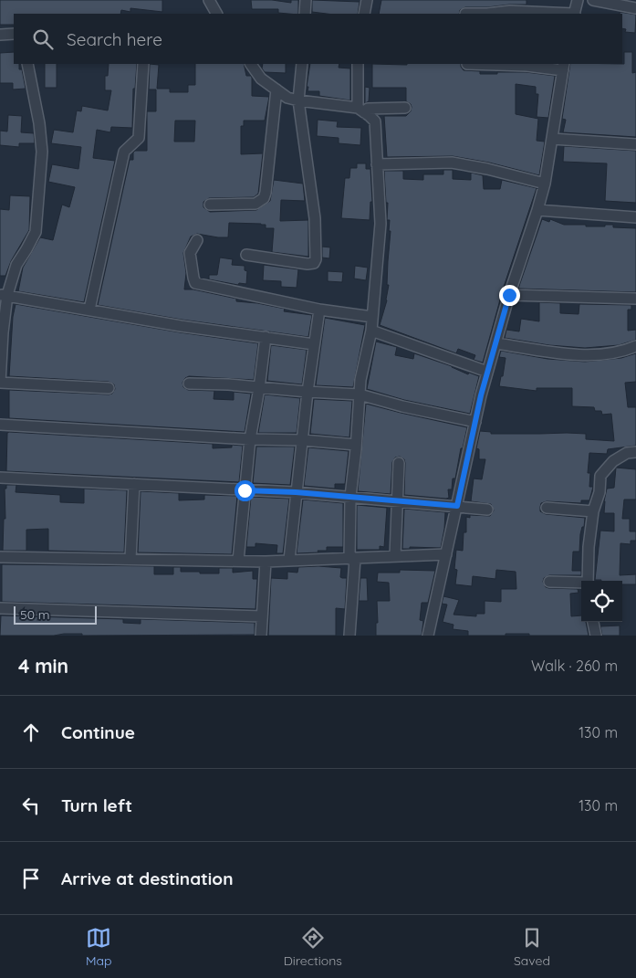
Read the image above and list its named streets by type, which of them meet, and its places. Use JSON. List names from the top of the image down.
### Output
{
  "scale_bar": "50 m",
  "page": {
    "search": "Search here",
    "scale": "50 m",
    "heading": ["4 min", "Walk · 260 m"],
    "list": [
      ["Continue", "130 m"],
      ["Turn left", "130 m"],
      "Arrive at destination"
    ],
    "nav": ["Map", "Directions", "Saved"]
  }
}
